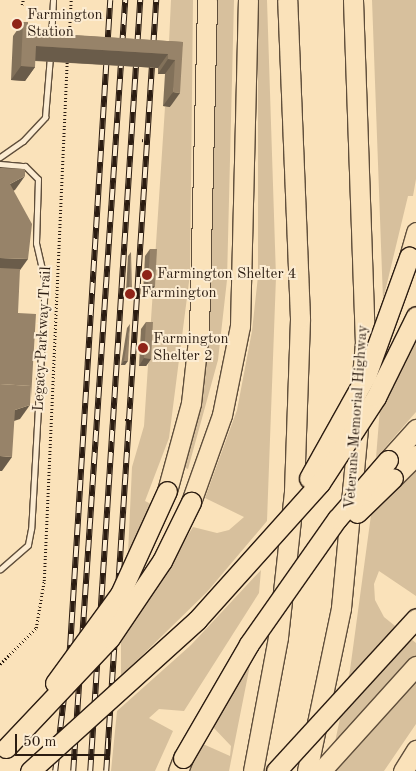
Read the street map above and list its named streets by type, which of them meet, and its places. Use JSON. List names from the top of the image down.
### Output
{
  "streets": {
    "highway": ["Veterans Memorial Highway"],
    "path": ["Legacy Parkway Trail"]
  },
  "places": [
    "Farmington Station",
    "Farmington Shelter 4",
    "Farmington",
    "Farmington Shelter 2"
  ],
  "scale_bar": "50 m"
}
